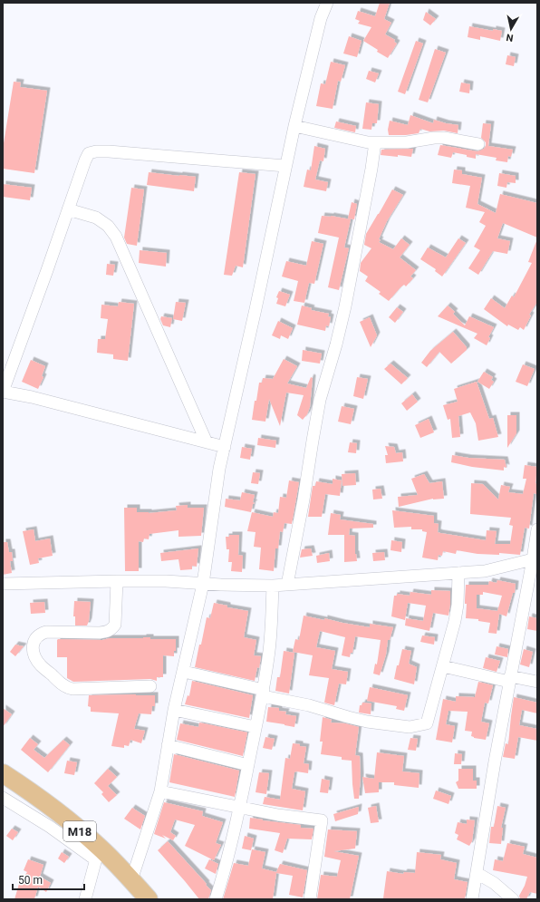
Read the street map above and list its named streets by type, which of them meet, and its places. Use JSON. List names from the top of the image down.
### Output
{
  "streets": {
    "main road": ["M18"]
  },
  "scale_bar": "50 m",
  "north": "bottom"
}
